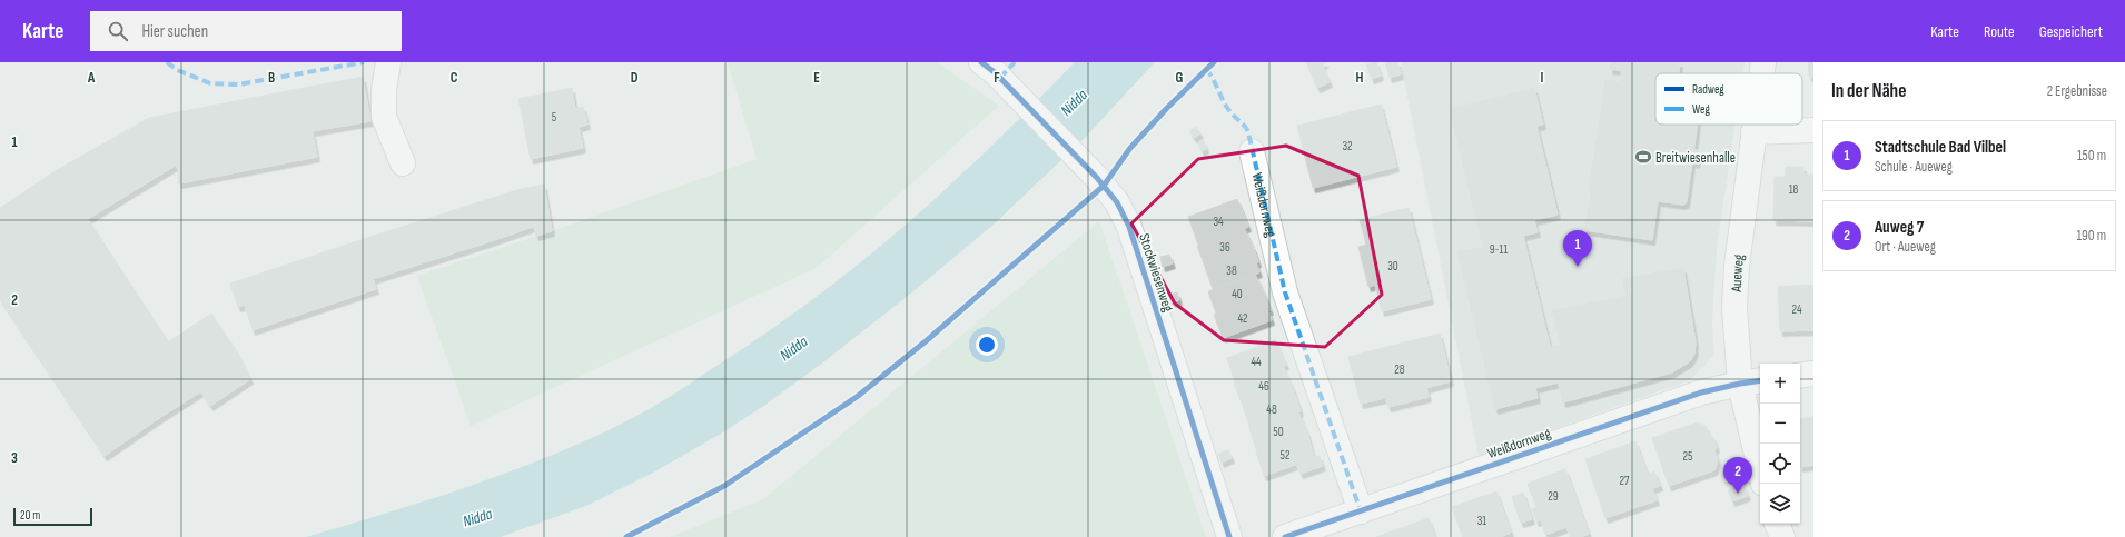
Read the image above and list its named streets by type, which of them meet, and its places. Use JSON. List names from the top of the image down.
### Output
{
  "streets": {
    "street": ["Weißdornweg", "Stockwiesenweg", "Aueweg"]
  },
  "crossings": [
    ["Weißdornweg", "Aueweg"]
  ],
  "water": ["Nidda"],
  "places": {
    "sports": ["Breitwiesenhalle"]
  },
  "house_numbers": [
    "5",
    "32",
    "18",
    "34",
    "36",
    "9-11",
    "30",
    "38",
    "40",
    "24",
    "42",
    "44",
    "28",
    "46",
    "48",
    "50",
    "52",
    "25",
    "27",
    "29",
    "31"
  ],
  "legend": ["Radweg", "Weg"],
  "scale_bar": "20 m",
  "page": {
    "header": "Karte",
    "search": "Hier suchen",
    "nav": ["Karte", "Route", "Gespeichert"],
    "heading": ["In der Nähe", "2 Ergebnisse"],
    "list": [
      {
        "mark": "1",
        "name": "Stadtschule Bad Vilbel",
        "note": "Schule · Aueweg",
        "value": "150 m"
      },
      {
        "mark": "2",
        "name": "Auweg 7",
        "note": "Ort · Aueweg",
        "value": "190 m"
      }
    ],
    "pins": ["1", "2"],
    "map_buttons": ["+", "−"],
    "scale": "20 m"
  },
  "grid": {
    "columns": [
      "A",
      "B",
      "C",
      "D",
      "E",
      "F",
      "G",
      "H",
      "I"
    ],
    "rows": ["1", "2", "3"]
  }
}
